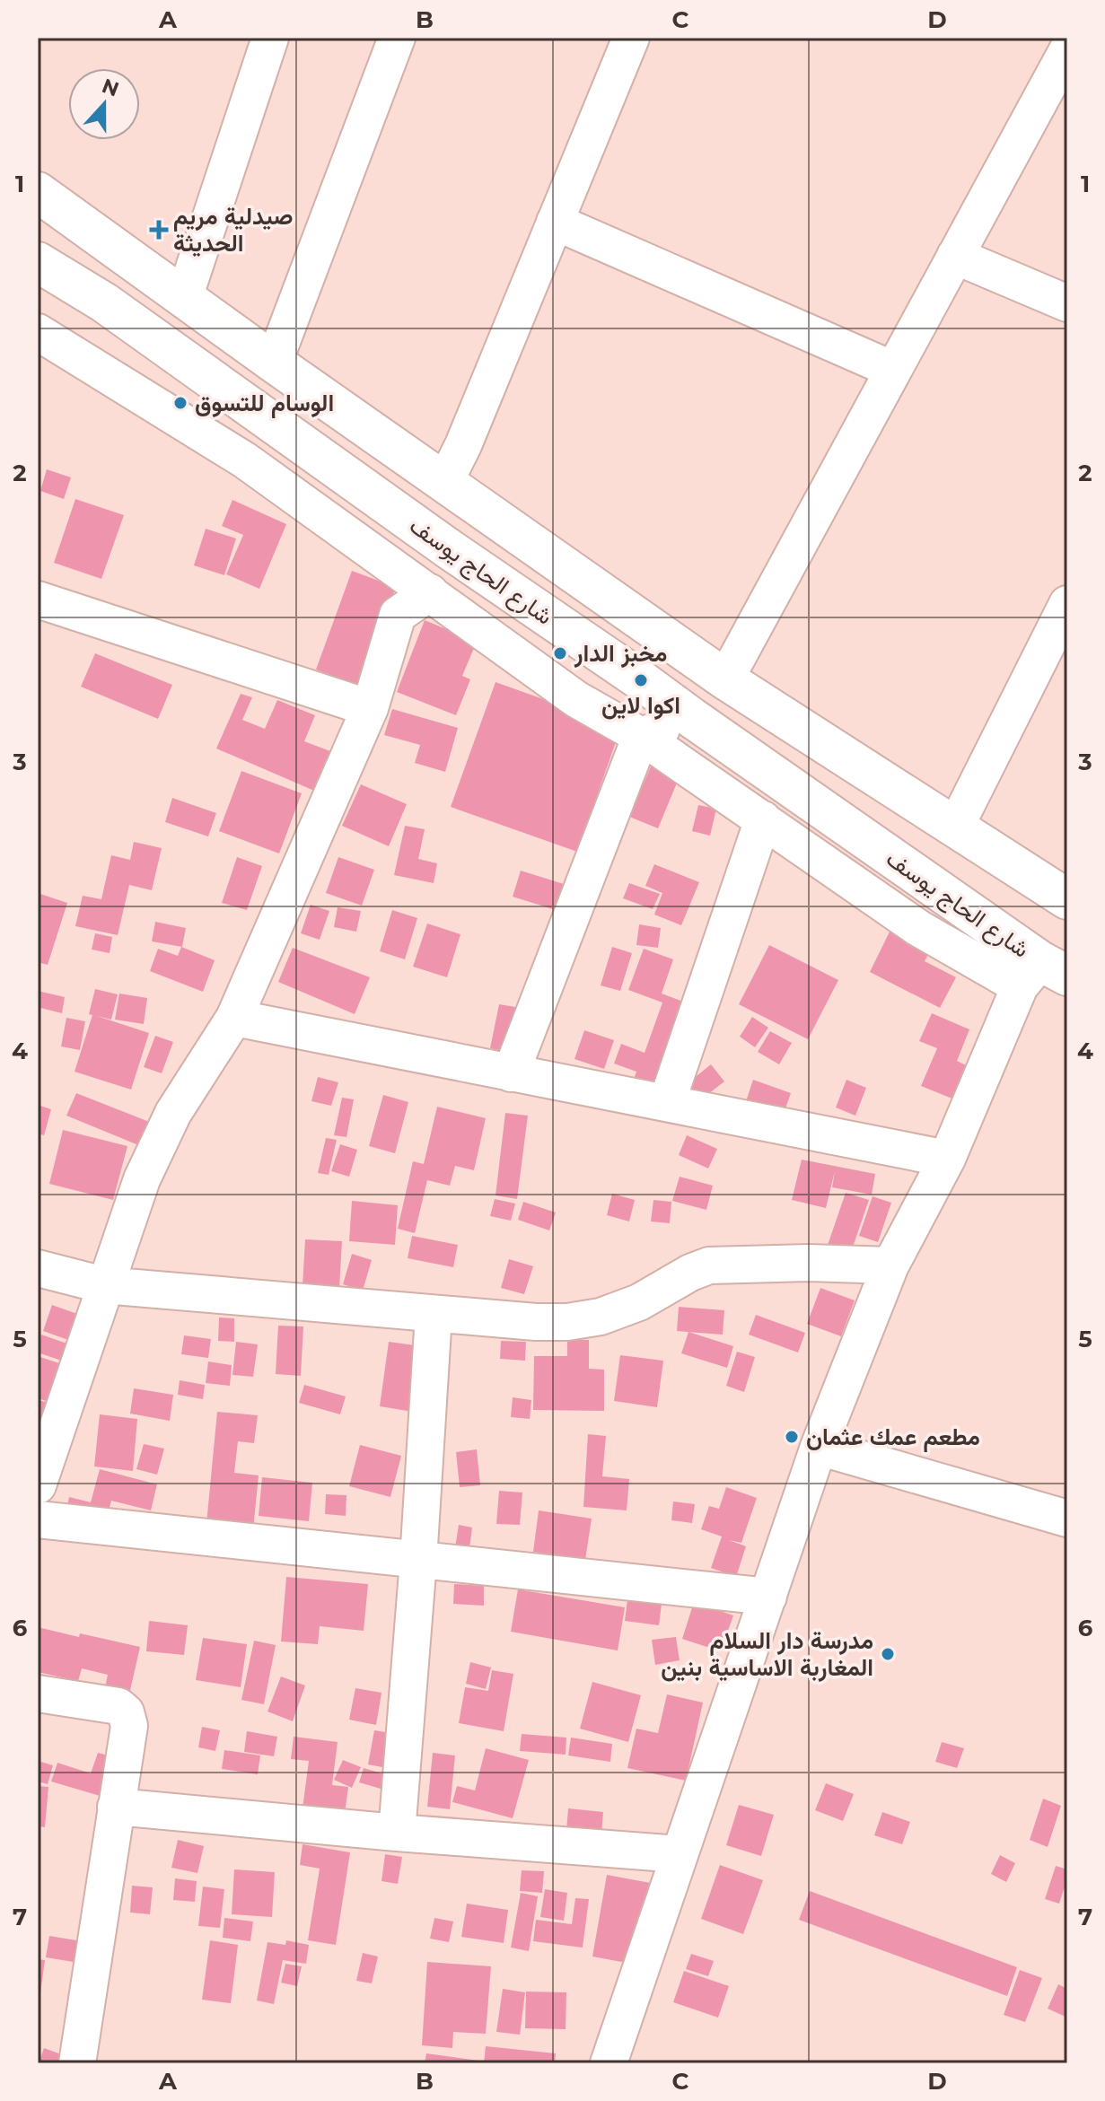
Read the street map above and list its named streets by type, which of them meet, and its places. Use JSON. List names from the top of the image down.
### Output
{
  "streets": {
    "main road": ["شارع الحاج يوسف"]
  },
  "places": {
    "health": ["صيدلية مريم الحديثة"],
    "other": [
      "الوسام للتسوق",
      "مخبز الدار",
      "اكوا لاين",
      "مطعم عمك عثمان",
      "مدرسة دار السلام المغاربة الاساسية بنين"
    ]
  },
  "north": "top",
  "grid": {
    "columns": [
      "A",
      "B",
      "C",
      "D"
    ],
    "rows": [
      "1",
      "2",
      "3",
      "4",
      "5",
      "6",
      "7"
    ]
  }
}
